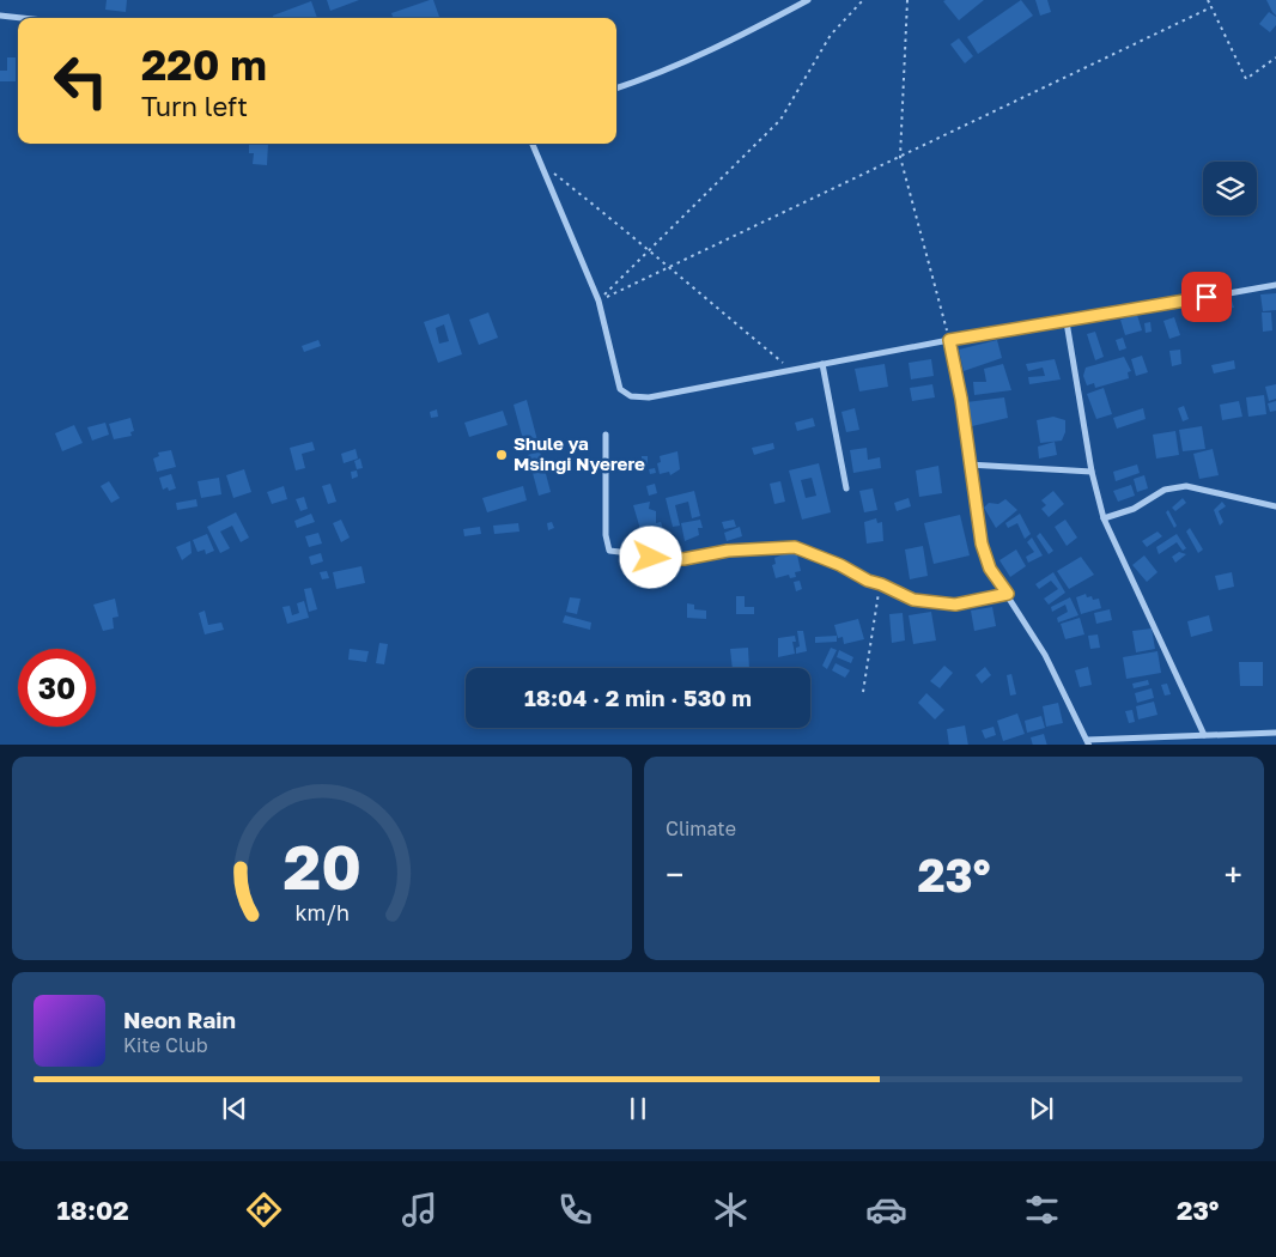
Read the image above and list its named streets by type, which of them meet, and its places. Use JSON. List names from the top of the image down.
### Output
{
  "places": ["Shule ya Msingi Nyerere"],
  "page": {
    "turn": ["220 m", "Turn left"],
    "limit": "30",
    "trip": "18:04 · 2 min · 530 m",
    "tile": "Climate",
    "heat": ["−", "23°", "+"],
    "song": ["Neon Rain", "Kite Club"],
    "tabs": ["18:02", "23°"],
    "gauge": ["20", "km/h"]
  }
}
